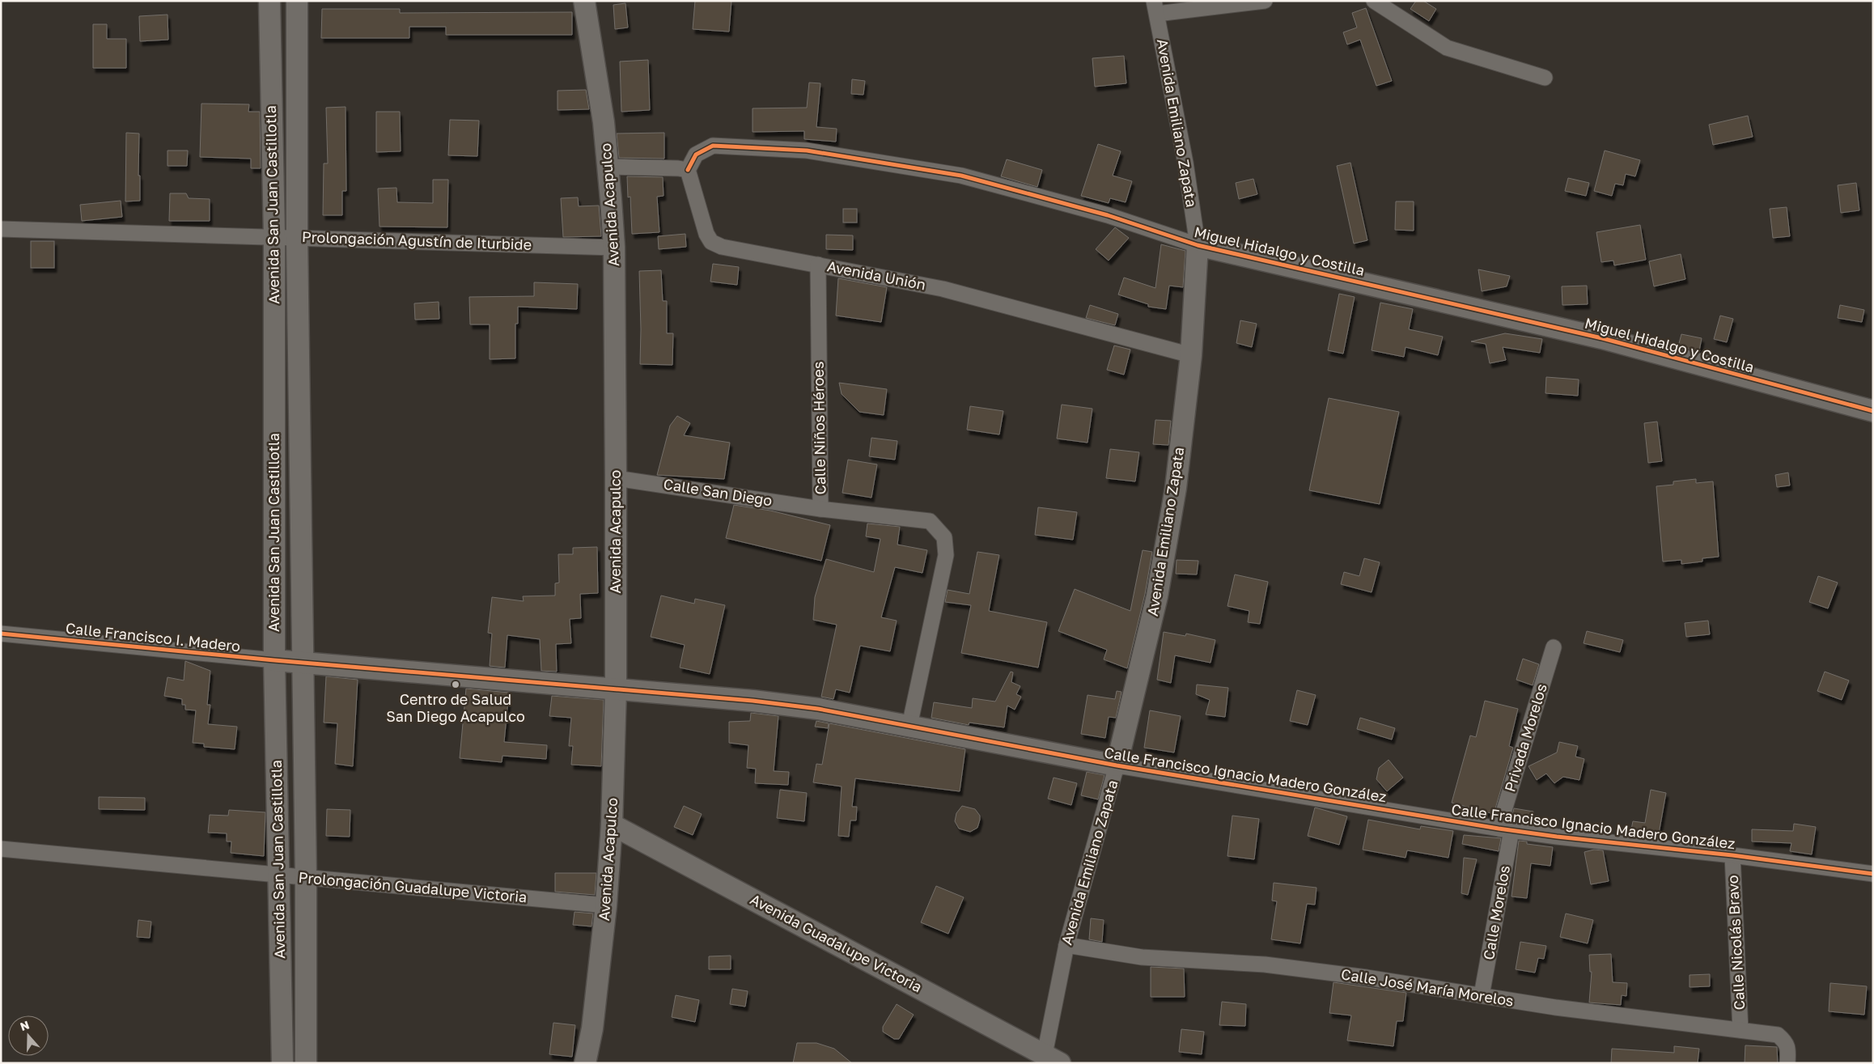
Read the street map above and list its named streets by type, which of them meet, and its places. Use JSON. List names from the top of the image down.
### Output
{
  "streets": {
    "street": [
      "Avenida Emiliano Zapata",
      "Avenida San Juan Castillotla",
      "Avenida Acapulco",
      "Prolongación Agustín de Iturbide",
      "Miguel Hidalgo y Costilla",
      "Avenida Unión",
      "Calle Niños Héroes",
      "Calle San Diego",
      "Calle Francisco I. Madero",
      "Privada Morelos",
      "Calle Francisco Ignacio Madero González",
      "Prolongación Guadalupe Victoria",
      "Calle Morelos",
      "Calle Nicolás Bravo",
      "Avenida Guadalupe Victoria",
      "Calle José María Morelos"
    ]
  },
  "crossings": [
    ["Avenida Emiliano Zapata", "Miguel Hidalgo y Costilla"],
    ["Avenida Emiliano Zapata", "Avenida Unión"],
    ["Avenida Emiliano Zapata", "Calle Francisco Ignacio Madero González"],
    ["Avenida Emiliano Zapata", "Avenida Guadalupe Victoria"],
    ["Avenida Emiliano Zapata", "Calle José María Morelos"],
    ["Avenida San Juan Castillotla", "Prolongación Agustín de Iturbide"],
    ["Avenida San Juan Castillotla", "Calle Francisco I. Madero"],
    ["Avenida San Juan Castillotla", "Prolongación Guadalupe Victoria"],
    ["Avenida Acapulco", "Prolongación Agustín de Iturbide"],
    ["Avenida Acapulco", "Calle San Diego"],
    ["Avenida Acapulco", "Calle Francisco I. Madero"],
    ["Avenida Acapulco", "Calle Francisco Ignacio Madero González"],
    ["Avenida Acapulco", "Prolongación Guadalupe Victoria"],
    ["Avenida Acapulco", "Avenida Guadalupe Victoria"],
    ["Miguel Hidalgo y Costilla", "Avenida Unión"],
    ["Avenida Unión", "Calle Niños Héroes"],
    ["Calle Niños Héroes", "Calle San Diego"],
    ["Calle Niños Héroes", "Calle Francisco Ignacio Madero González"],
    ["Calle Francisco I. Madero", "Calle Francisco Ignacio Madero González"],
    ["Privada Morelos", "Calle Francisco Ignacio Madero González"],
    ["Privada Morelos", "Calle Morelos"],
    ["Calle Francisco Ignacio Madero González", "Calle Morelos"],
    ["Calle Francisco Ignacio Madero González", "Calle Nicolás Bravo"],
    ["Calle Morelos", "Calle José María Morelos"],
    ["Calle Nicolás Bravo", "Calle José María Morelos"]
  ],
  "places": ["Centro de Salud San Diego Acapulco"],
  "north": "top"
}
